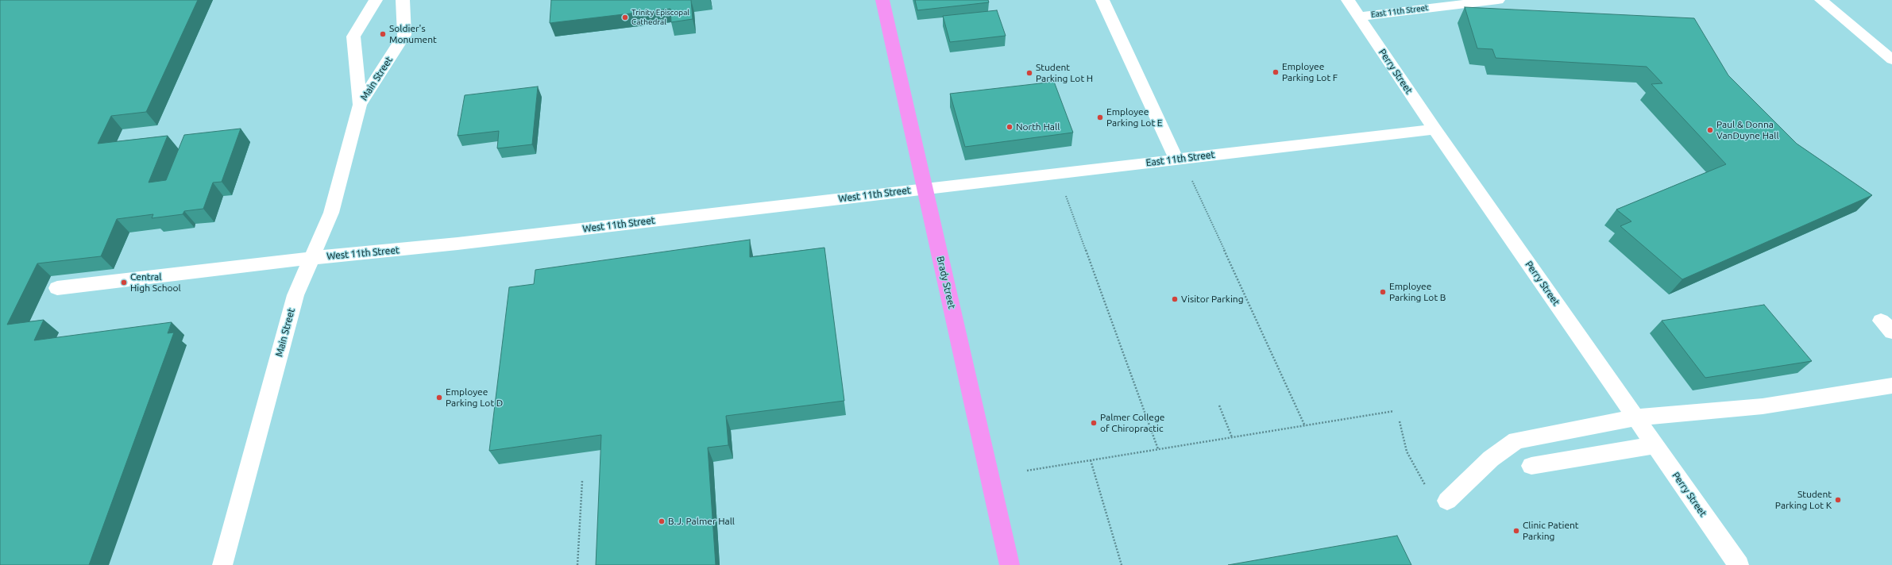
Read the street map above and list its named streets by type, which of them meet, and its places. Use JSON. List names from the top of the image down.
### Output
{
  "streets": {
    "highway": ["Brady Street"],
    "street": [
      "East 11th Street",
      "Perry Street",
      "Main Street",
      "West 11th Street"
    ]
  },
  "crossings": [
    ["East 11th Street", "Perry Street"],
    ["East 11th Street", "West 11th Street"],
    ["East 11th Street", "Brady Street"],
    ["Main Street", "West 11th Street"],
    ["West 11th Street", "Brady Street"]
  ],
  "places": [
    "Trinity Episcopal Cathedral",
    "Soldier's Monument",
    "Employee Parking Lot F",
    "Student Parking Lot H",
    "Employee Parking Lot E",
    "North Hall",
    "Paul & Donna VanDuyne Hall",
    "Central High School",
    "Employee Parking Lot B",
    "Visitor Parking",
    "Employee Parking Lot D",
    "Palmer College of Chiropractic",
    "Student Parking Lot K",
    "B.J. Palmer Hall",
    "Clinic Patient Parking"
  ]
}
